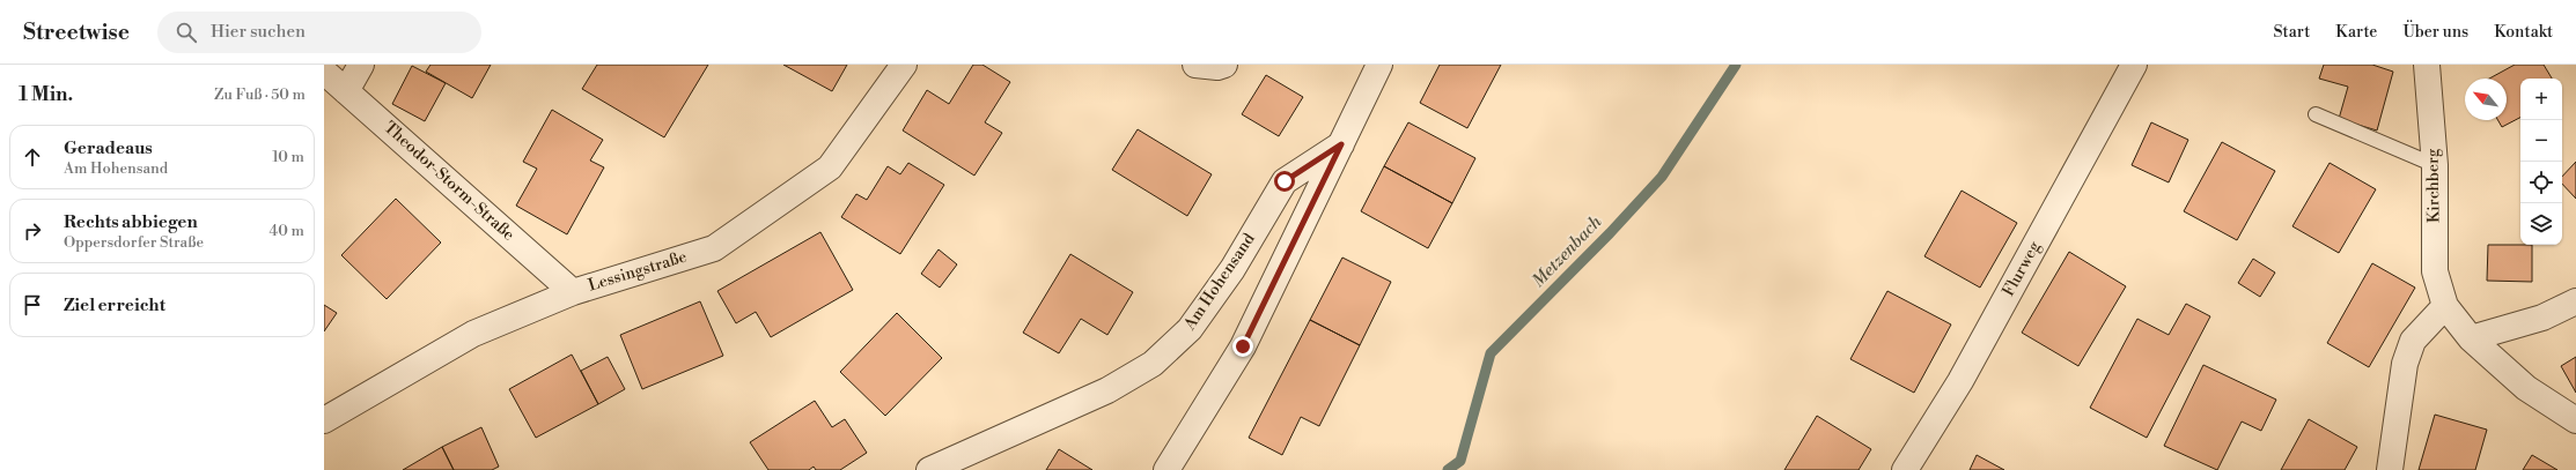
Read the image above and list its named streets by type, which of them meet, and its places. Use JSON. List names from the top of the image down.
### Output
{
  "streets": {
    "street": [
      "Theodor-Storm-Straße",
      "Kirchberg",
      "Flurweg",
      "Lessingstraße",
      "Am Hohensand"
    ]
  },
  "crossings": [
    ["Theodor-Storm-Straße", "Lessingstraße"]
  ],
  "water": ["Metzenbach"],
  "north": "top left",
  "page": {
    "header": "Streetwise",
    "search": "Hier suchen",
    "nav": [
      "Start",
      "Karte",
      "Über uns",
      "Kontakt"
    ],
    "heading": ["1 Min.", "Zu Fuß · 50 m"],
    "map_buttons": ["+", "−"],
    "list": [
      ["Geradeaus", "Am Hohensand", "10 m"],
      ["Rechts abbiegen", "Oppersdorfer Straße", "40 m"],
      "Ziel erreicht"
    ]
  }
}
